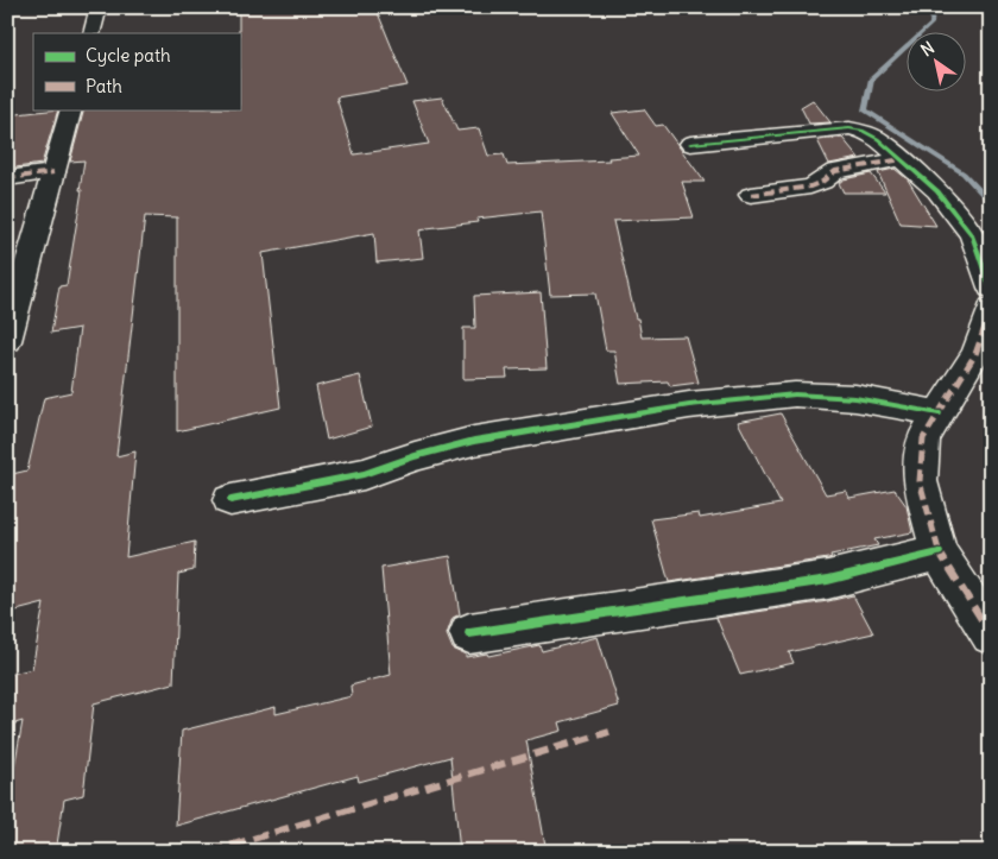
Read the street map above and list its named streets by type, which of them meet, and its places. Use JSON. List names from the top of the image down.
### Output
{
  "legend": ["Cycle path", "Path"],
  "north": "top left"
}
